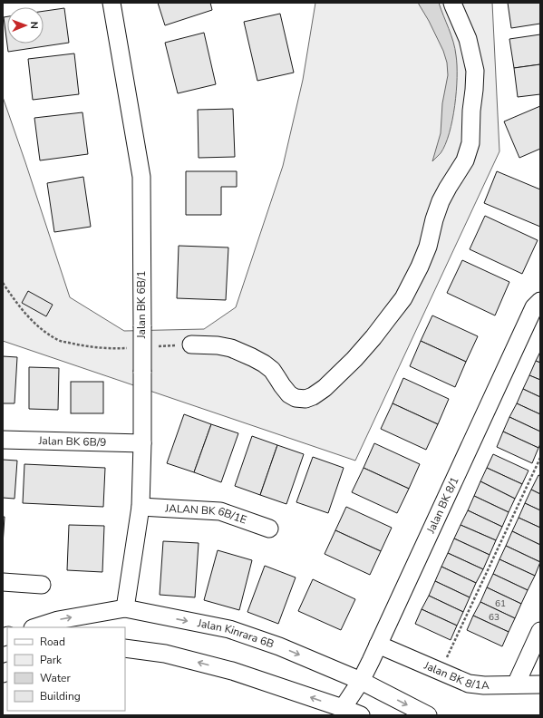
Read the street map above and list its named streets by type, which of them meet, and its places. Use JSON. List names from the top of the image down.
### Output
{
  "streets": {
    "street": [
      "Jalan BK 6B/1",
      "Jalan BK 6B/9",
      "Jalan BK 8/1",
      "JALAN BK 6B/1E",
      "Jalan Kinrara 6B",
      "Jalan BK 8/1A"
    ]
  },
  "crossings": [
    ["Jalan BK 6B/1", "Jalan BK 6B/9"],
    ["Jalan BK 6B/1", "JALAN BK 6B/1E"],
    ["Jalan BK 6B/1", "Jalan Kinrara 6B"],
    ["Jalan BK 8/1", "Jalan Kinrara 6B"],
    ["Jalan BK 8/1", "Jalan BK 8/1A"]
  ],
  "house_numbers": ["61", "63"],
  "legend": [
    "Road",
    "Park",
    "Water",
    "Building"
  ],
  "north": "right"
}
